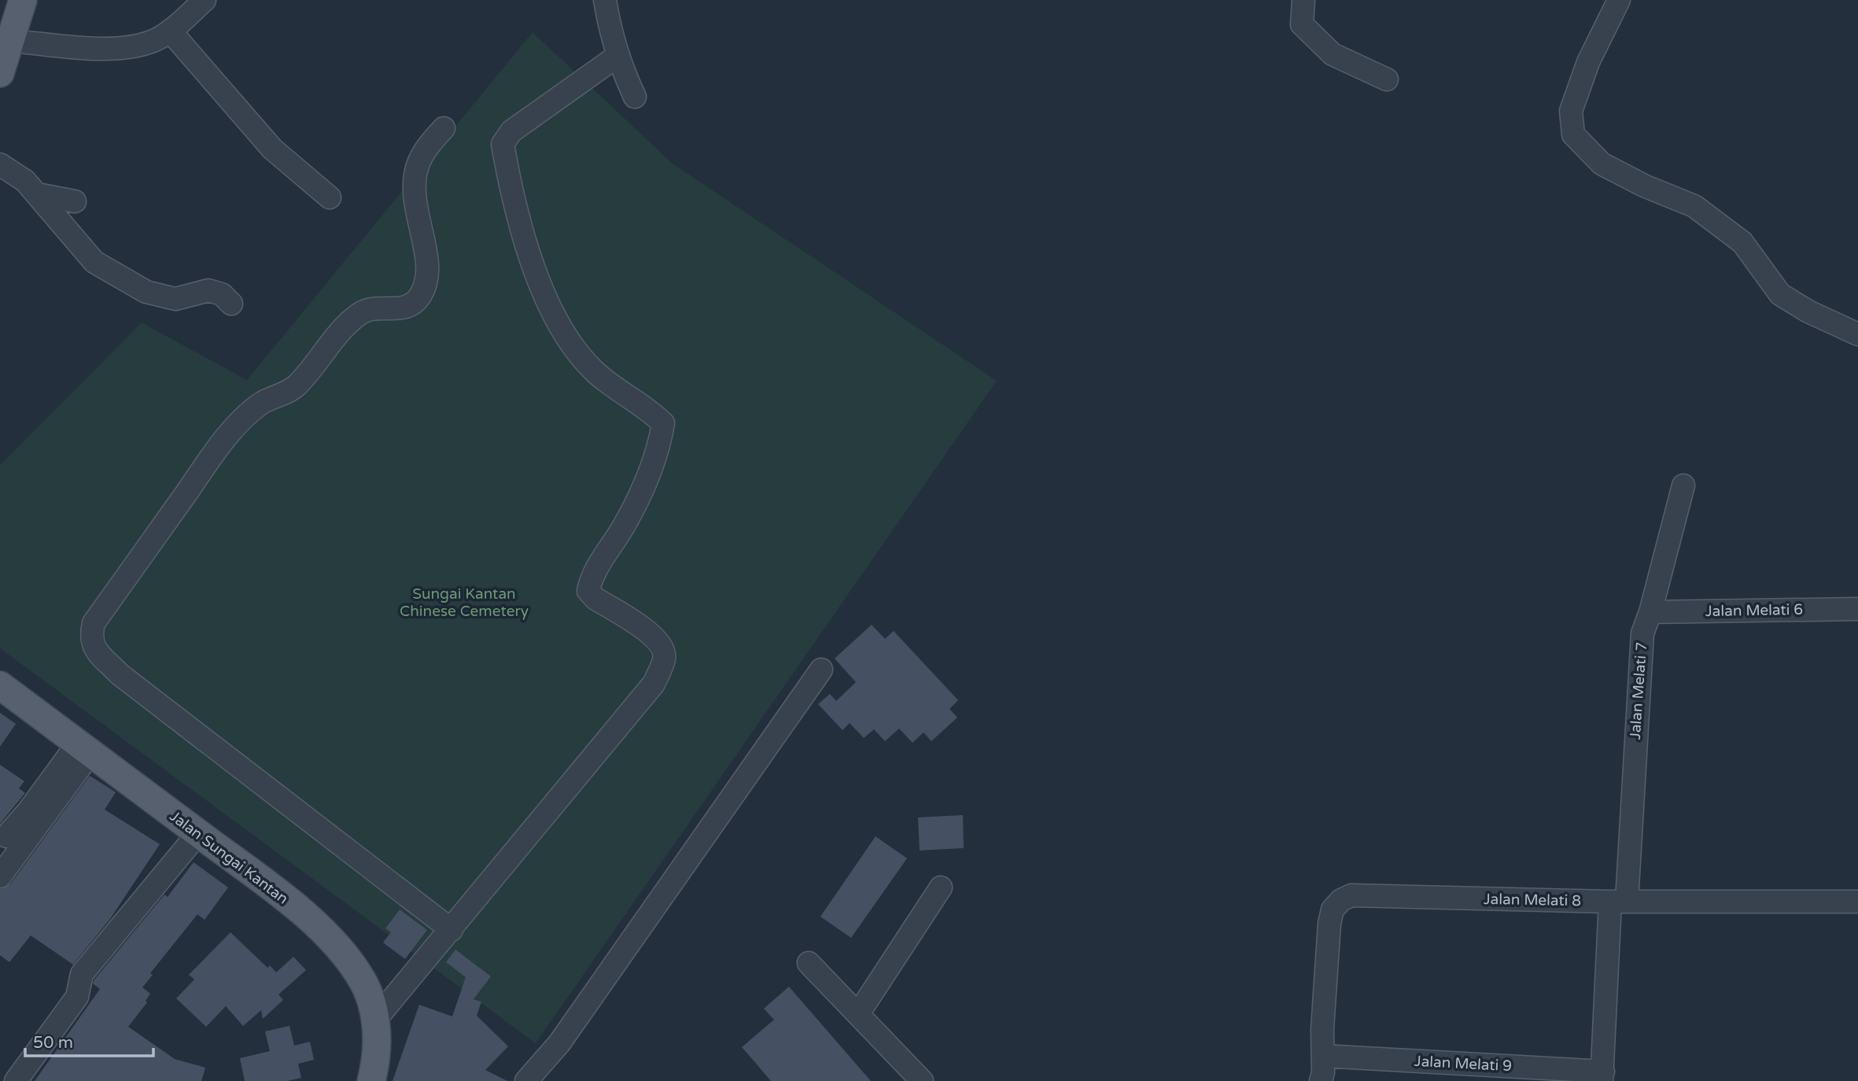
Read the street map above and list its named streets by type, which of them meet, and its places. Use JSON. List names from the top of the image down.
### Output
{
  "streets": {
    "main road": ["Jalan Sungai Kantan"],
    "street": [
      "Jalan Melati 6",
      "Jalan Melati 7",
      "Jalan Melati 8",
      "Jalan Melati 9"
    ]
  },
  "crossings": [
    ["Jalan Melati 6", "Jalan Melati 7"],
    ["Jalan Melati 7", "Jalan Melati 8"],
    ["Jalan Melati 7", "Jalan Melati 9"],
    ["Jalan Melati 8", "Jalan Melati 9"]
  ],
  "parks": ["Sungai Kantan Chinese Cemetery"],
  "scale_bar": "50 m"
}
